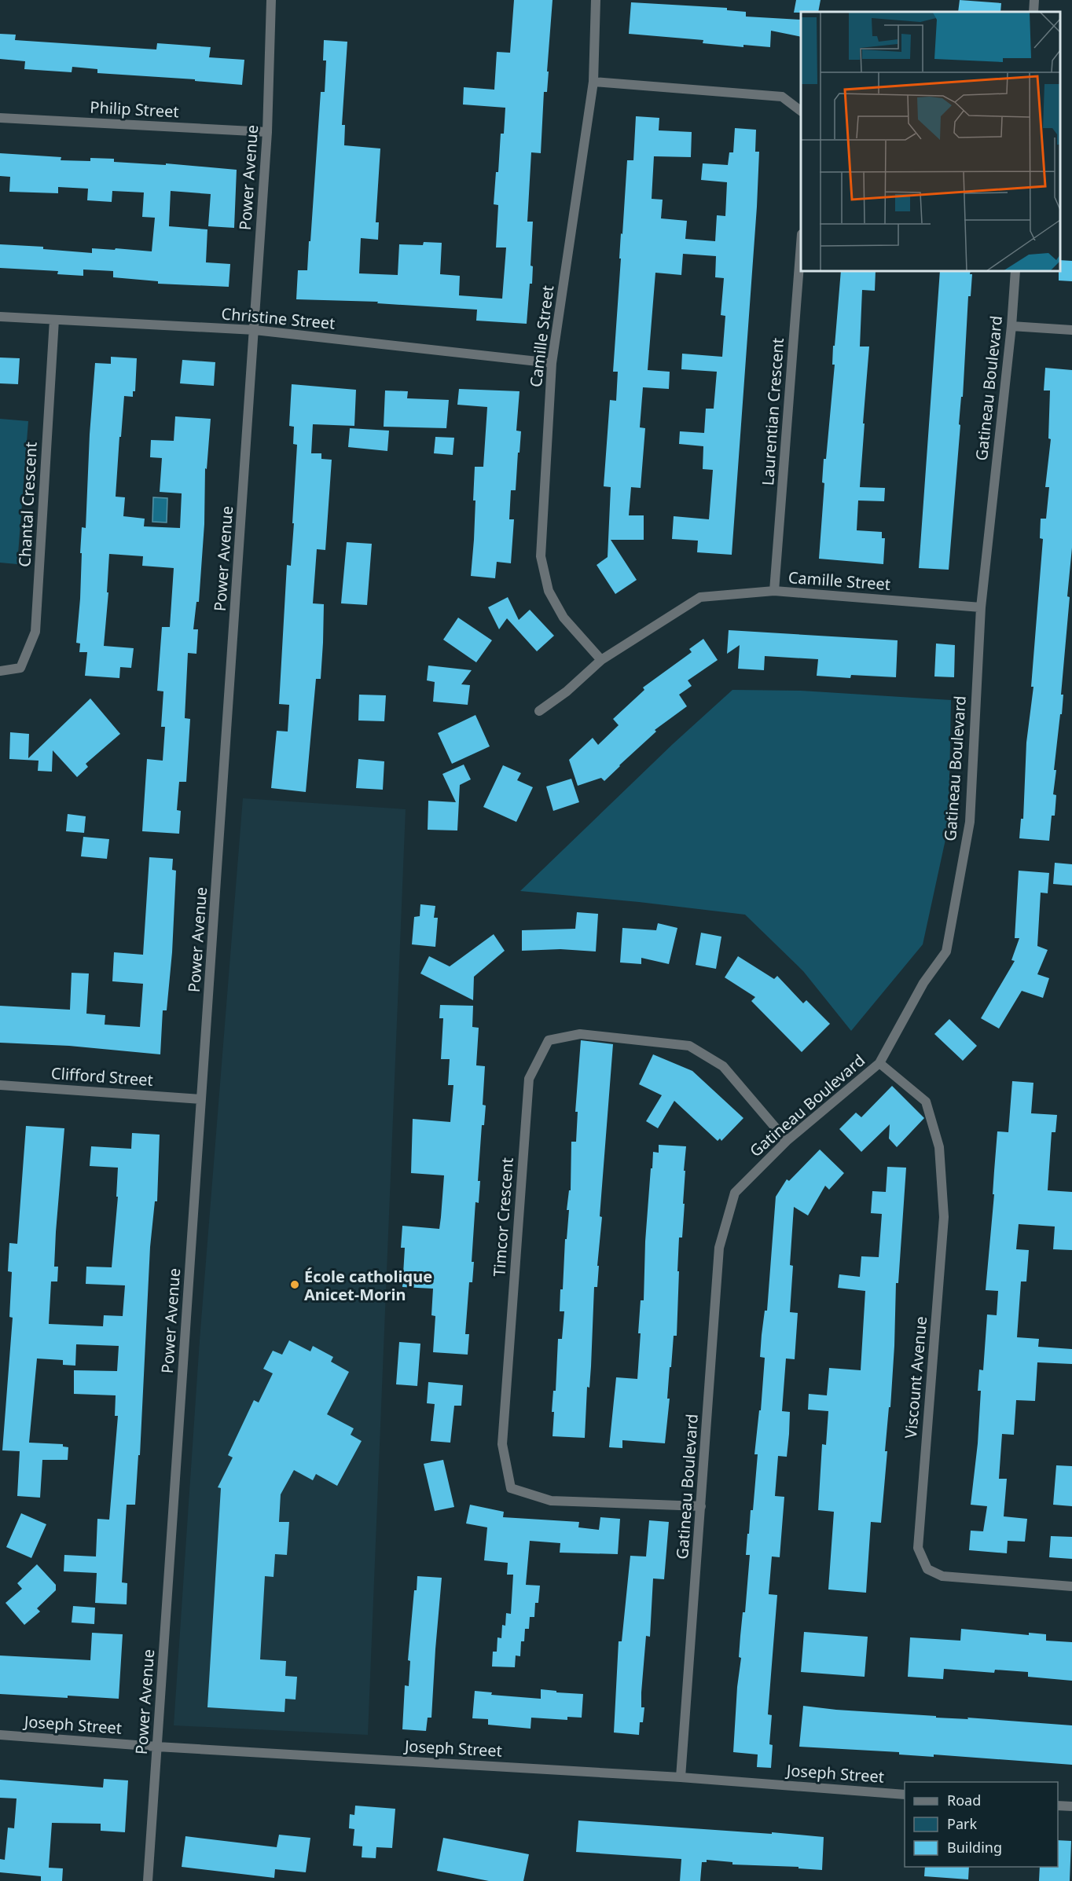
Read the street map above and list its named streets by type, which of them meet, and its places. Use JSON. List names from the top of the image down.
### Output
{
  "streets": {
    "street": [
      "Philip Street",
      "Power Avenue",
      "Christine Street",
      "Camille Street",
      "Gatineau Boulevard",
      "Laurentian Crescent",
      "Chantal Crescent",
      "Clifford Street",
      "Timcor Crescent",
      "Viscount Avenue",
      "Joseph Street"
    ]
  },
  "crossings": [
    ["Philip Street", "Power Avenue"],
    ["Power Avenue", "Christine Street"],
    ["Power Avenue", "Clifford Street"],
    ["Power Avenue", "Joseph Street"],
    ["Christine Street", "Camille Street"],
    ["Christine Street", "Chantal Crescent"],
    ["Camille Street", "Gatineau Boulevard"],
    ["Camille Street", "Laurentian Crescent"],
    ["Gatineau Boulevard", "Timcor Crescent"],
    ["Gatineau Boulevard", "Viscount Avenue"],
    ["Gatineau Boulevard", "Joseph Street"]
  ],
  "places": ["École catholique Anicet-Morin"],
  "legend": ["Road", "Park", "Building"]
}
